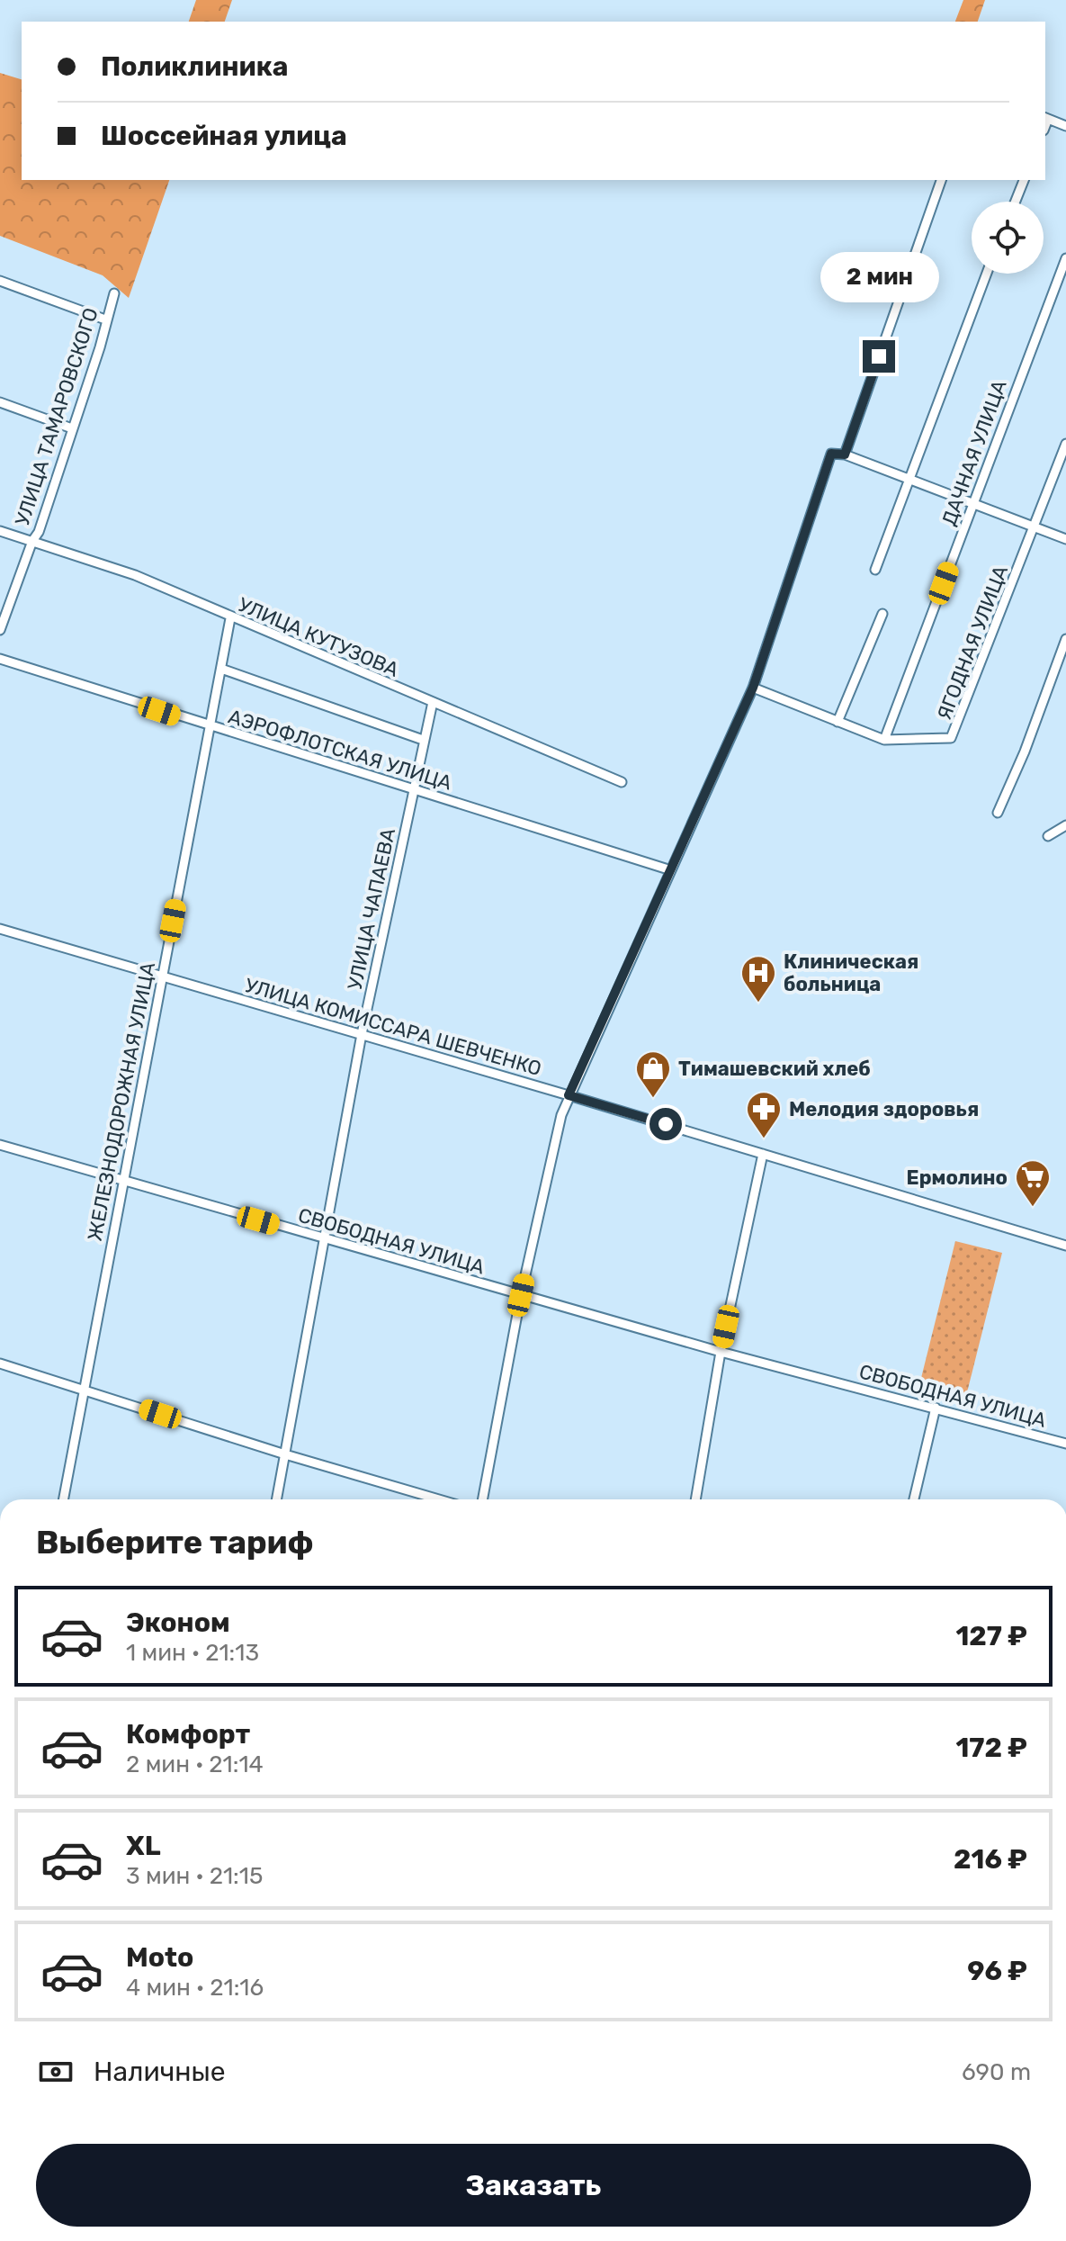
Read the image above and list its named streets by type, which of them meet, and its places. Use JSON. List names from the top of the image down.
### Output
{
  "streets": {
    "street": [
      "УЛИЦА ТАМАРОВСКОГО",
      "ДАЧНАЯ УЛИЦА",
      "УЛИЦА КУТУЗОВА",
      "ЯГОДНАЯ УЛИЦА",
      "АЭРОФЛОТСКАЯ УЛИЦА",
      "УЛИЦА ЧАПАЕВА",
      "УЛИЦА КОМИССАРА ШЕВЧЕНКО",
      "ЖЕЛЕЗНОДОРОЖНАЯ УЛИЦА",
      "СВОБОДНАЯ УЛИЦА"
    ]
  },
  "crossings": [
    ["УЛИЦА ТАМАРОВСКОГО", "УЛИЦА КУТУЗОВА"],
    ["ДАЧНАЯ УЛИЦА", "ЯГОДНАЯ УЛИЦА"],
    ["УЛИЦА КУТУЗОВА", "УЛИЦА ЧАПАЕВА"],
    ["УЛИЦА КУТУЗОВА", "ЖЕЛЕЗНОДОРОЖНАЯ УЛИЦА"],
    ["АЭРОФЛОТСКАЯ УЛИЦА", "УЛИЦА ЧАПАЕВА"],
    ["АЭРОФЛОТСКАЯ УЛИЦА", "ЖЕЛЕЗНОДОРОЖНАЯ УЛИЦА"],
    ["УЛИЦА ЧАПАЕВА", "УЛИЦА КОМИССАРА ШЕВЧЕНКО"],
    ["УЛИЦА ЧАПАЕВА", "СВОБОДНАЯ УЛИЦА"],
    ["УЛИЦА КОМИССАРА ШЕВЧЕНКО", "ЖЕЛЕЗНОДОРОЖНАЯ УЛИЦА"],
    ["ЖЕЛЕЗНОДОРОЖНАЯ УЛИЦА", "СВОБОДНАЯ УЛИЦА"]
  ],
  "places": {
    "hospital": ["Клиническая больница"],
    "shop": ["Тимашевский хлеб"],
    "pharmacy": ["Мелодия здоровья"],
    "supermarket": ["Ермолино"]
  },
  "page": {
    "banner": ["Поликлиника", "Шоссейная улица"],
    "bubble": "2 мин",
    "heading": "Выберите тариф",
    "list": [
      {
        "name": "Эконом",
        "note": "1 мин · 21:13",
        "value": "127 ₽"
      },
      {
        "name": "Комфорт",
        "note": "2 мин · 21:14",
        "value": "172 ₽"
      },
      {
        "name": "XL",
        "note": "3 мин · 21:15",
        "value": "216 ₽"
      },
      {
        "name": "Moto",
        "note": "4 мин · 21:16",
        "value": "96 ₽"
      }
    ],
    "pay": ["Наличные", "690 m"],
    "buttons": "Заказать"
  }
}
